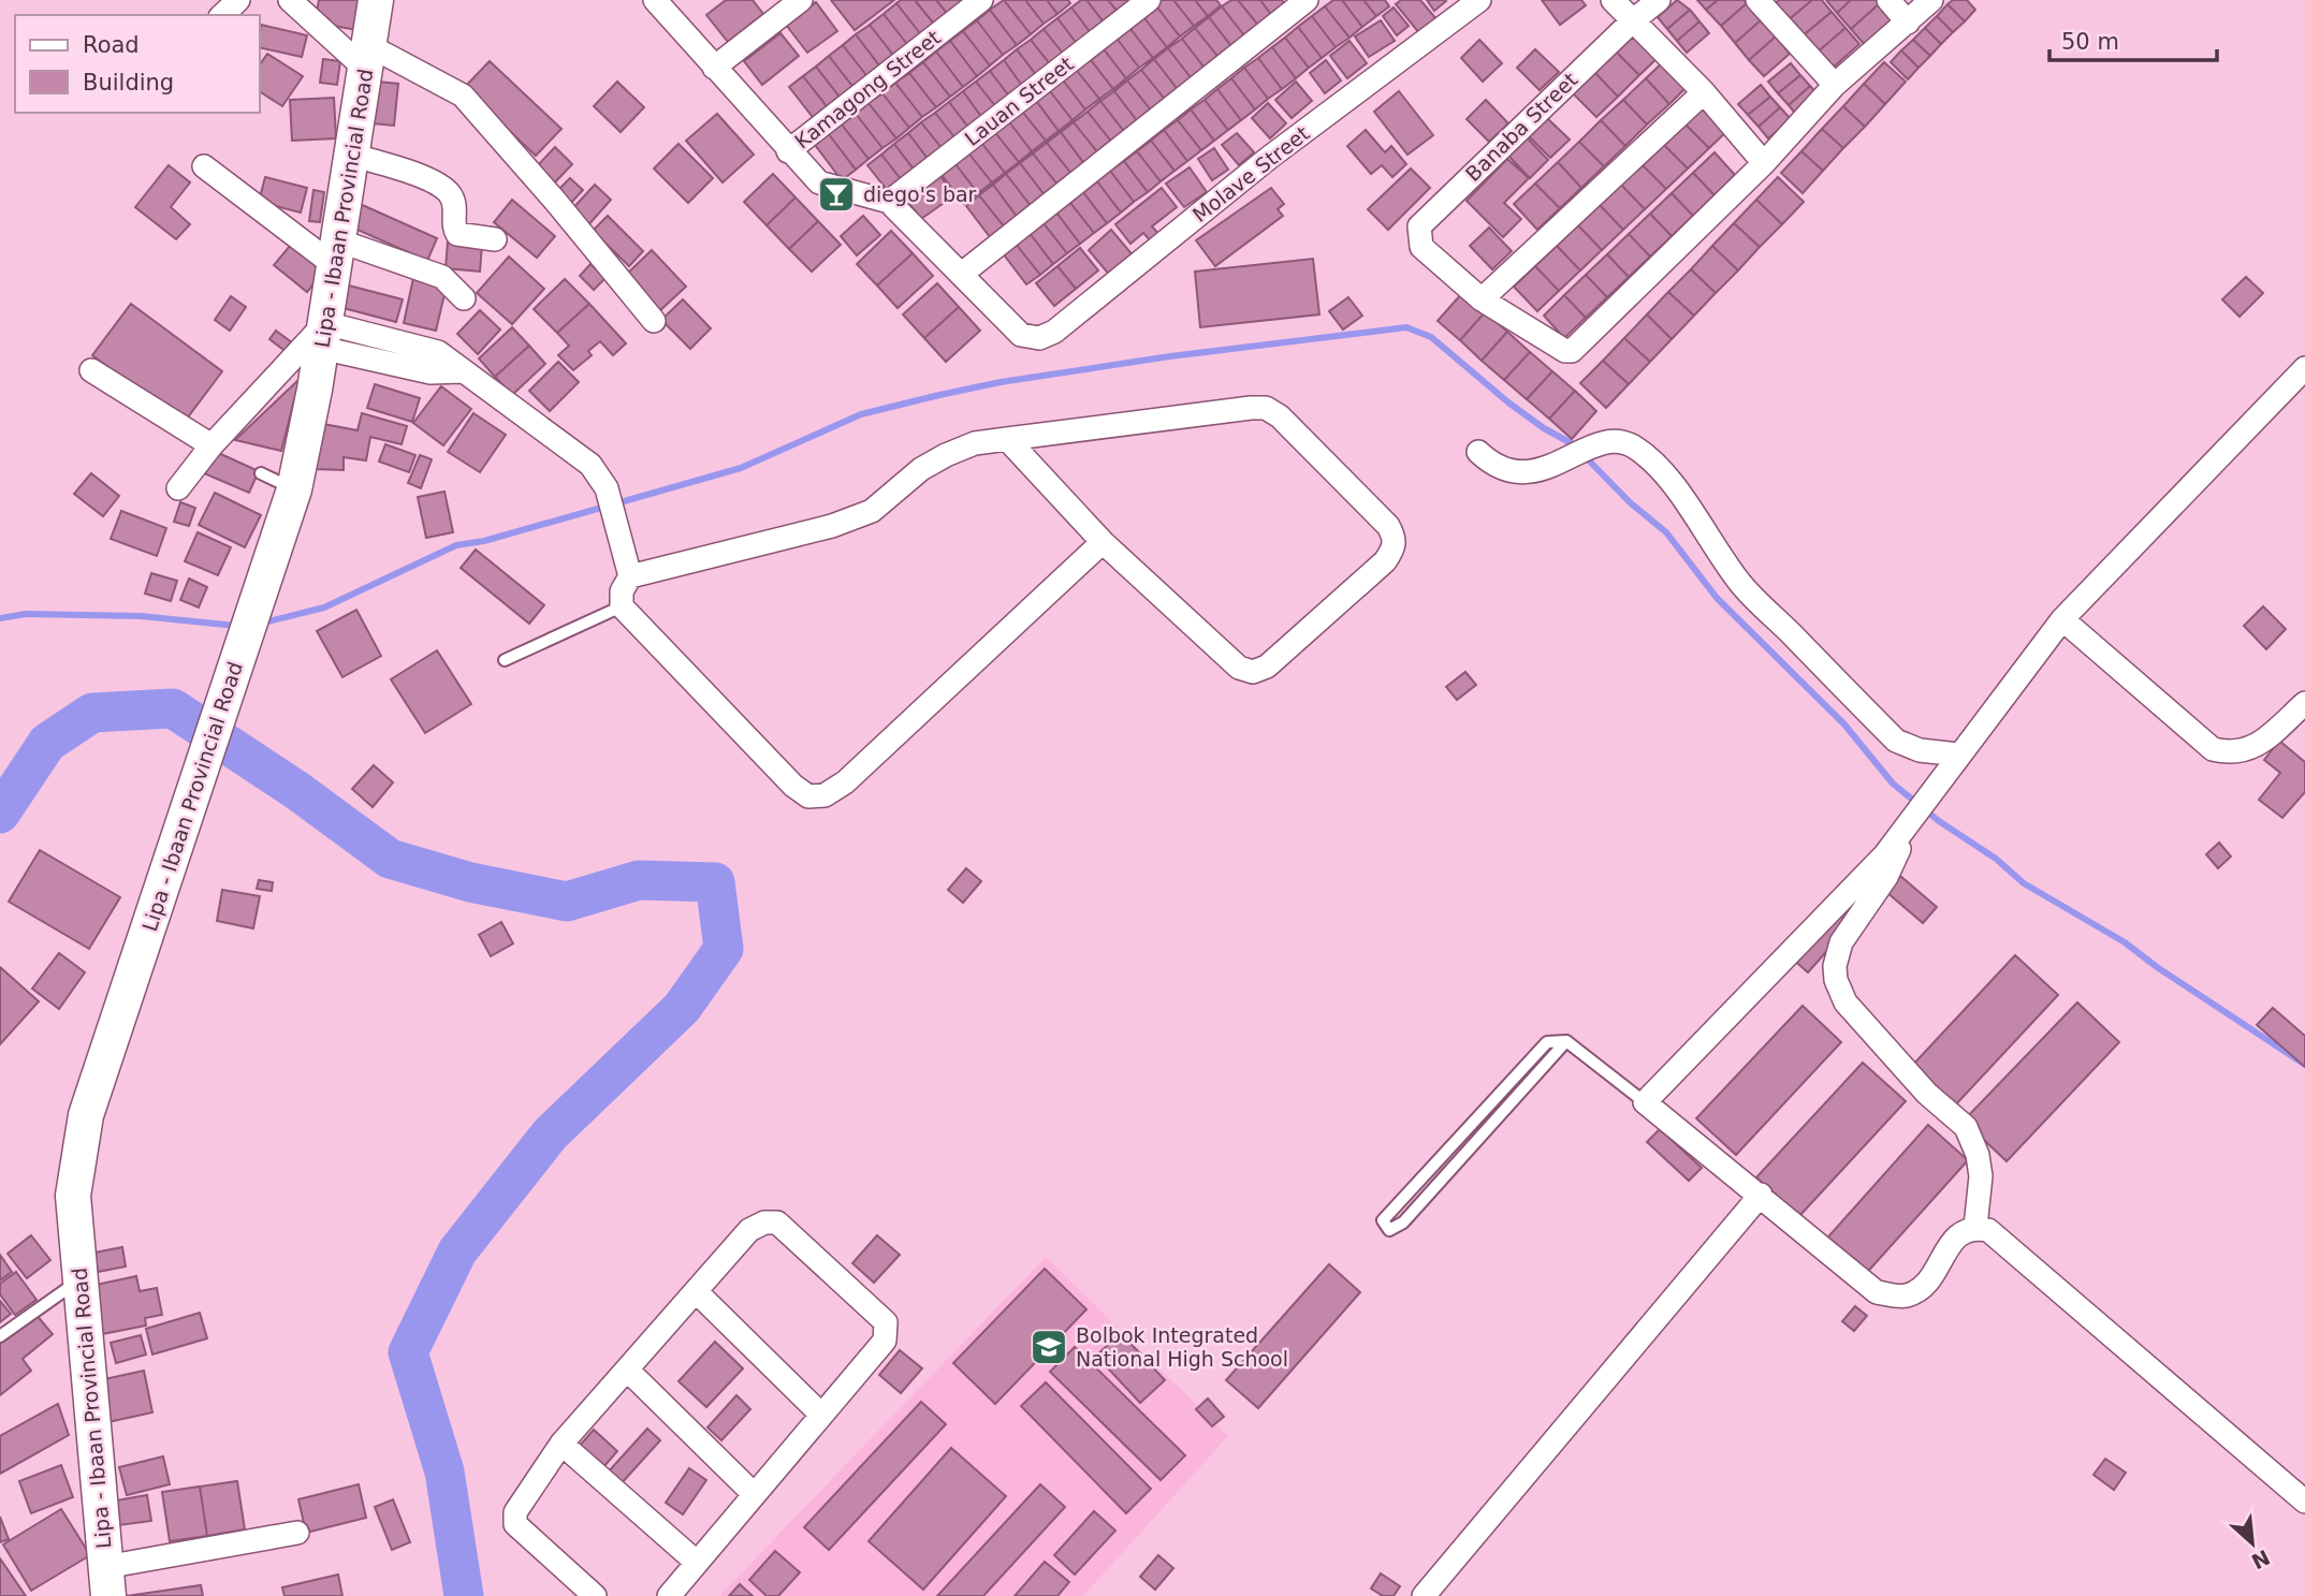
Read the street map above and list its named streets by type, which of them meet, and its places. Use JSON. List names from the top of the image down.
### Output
{
  "streets": {
    "main road": ["Lipa - Ibaan Provincial Road"],
    "street": [
      "Kamagong Street",
      "Lauan Street",
      "Banaba Street",
      "Molave Street"
    ]
  },
  "places": {
    "bar": ["diego's bar"],
    "school or university": ["Bolbok Integrated National High School"]
  },
  "legend": ["Road", "Building"],
  "scale_bar": "50 m",
  "north": "bottom right"
}
